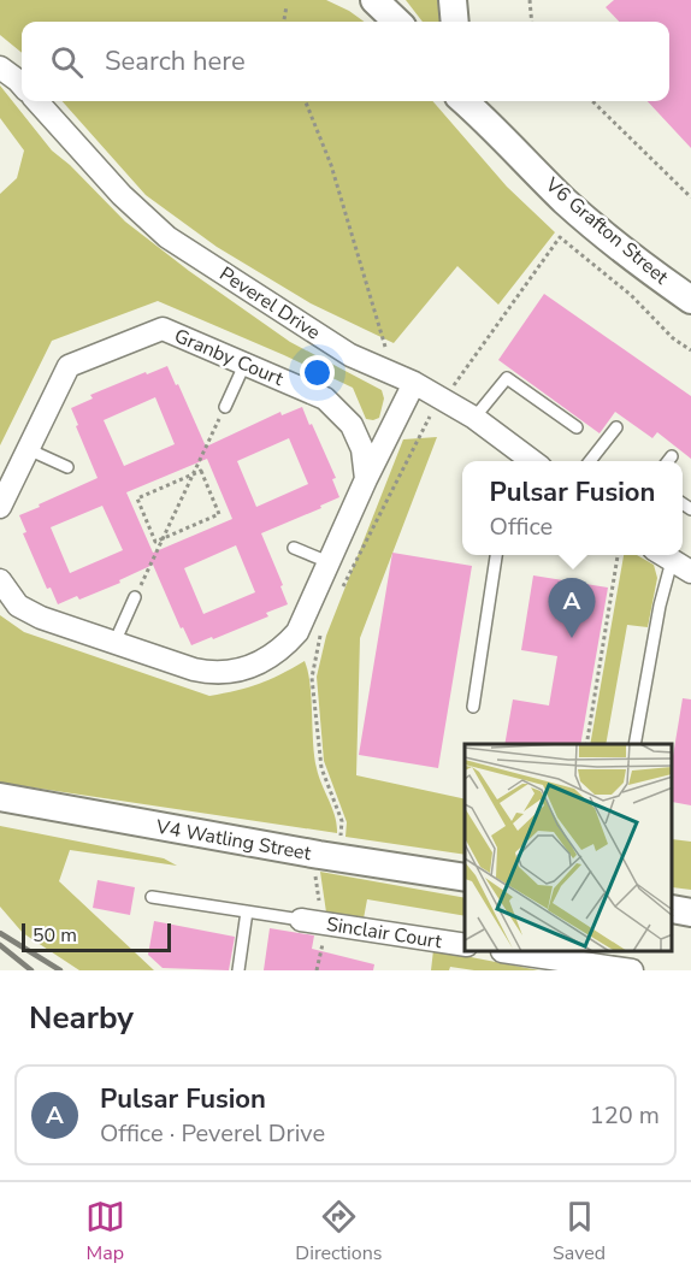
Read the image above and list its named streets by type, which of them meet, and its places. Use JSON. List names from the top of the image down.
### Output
{
  "streets": {
    "street": [
      "V6 Grafton Street",
      "Peverel Drive",
      "Granby Court",
      "V4 Watling Street",
      "Sinclair Court"
    ]
  },
  "scale_bar": "50 m",
  "page": {
    "search": "Search here",
    "popup": ["Pulsar Fusion", "Office"],
    "pins": "A",
    "scale": "50 m",
    "heading": "Nearby",
    "list": [
      {
        "mark": "A",
        "name": "Pulsar Fusion",
        "note": "Office · Peverel Drive",
        "value": "120 m"
      }
    ],
    "nav": ["Map", "Directions", "Saved"]
  }
}
